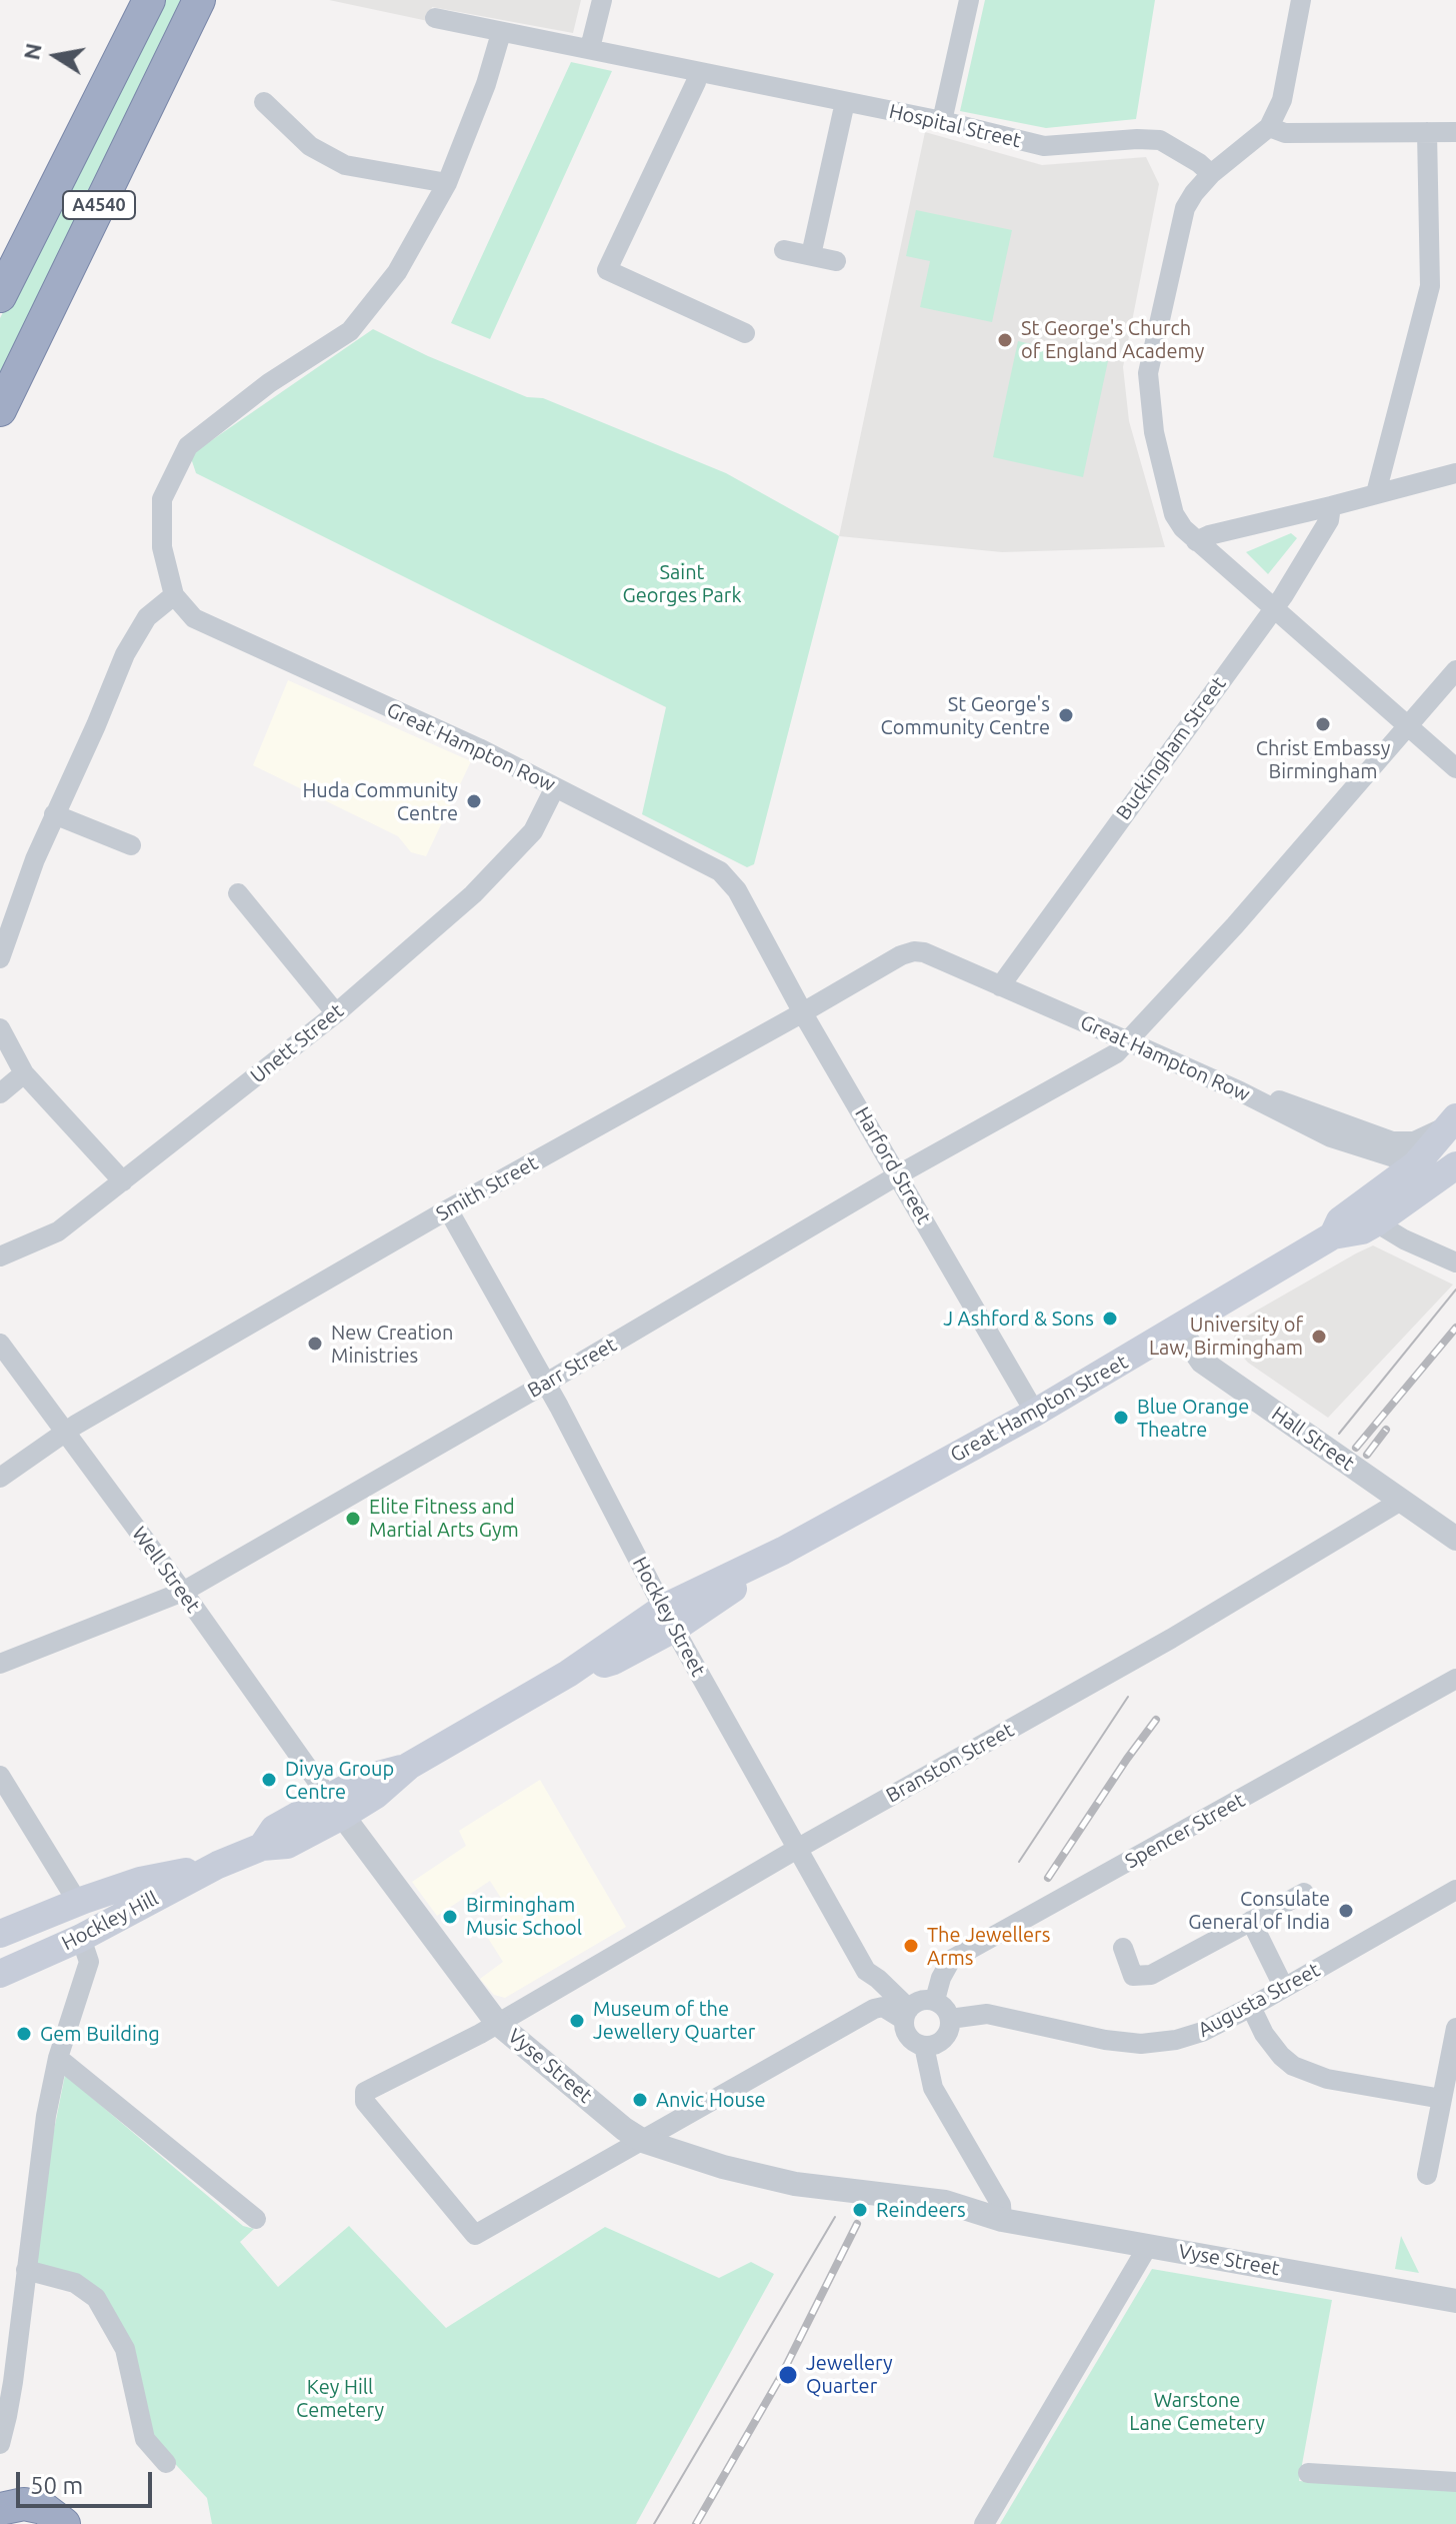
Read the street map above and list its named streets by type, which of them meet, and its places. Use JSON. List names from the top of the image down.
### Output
{
  "streets": {
    "highway": ["A4540"],
    "main road": ["Great Hampton Street", "Hockley Hill"],
    "street": [
      "Hospital Street",
      "Great Hampton Row",
      "Buckingham Street",
      "Unett Street",
      "Harford Street",
      "Smith Street",
      "Barr Street",
      "Hall Street",
      "Well Street",
      "Hockley Street",
      "Branston Street",
      "Spencer Street",
      "Augusta Street",
      "Vyse Street"
    ]
  },
  "crossings": [
    ["Great Hampton Row", "Buckingham Street"],
    ["Great Hampton Row", "Unett Street"],
    ["Great Hampton Row", "Harford Street"],
    ["Great Hampton Row", "Smith Street"],
    ["Great Hampton Row", "Barr Street"],
    ["Great Hampton Row", "Great Hampton Street"],
    ["Harford Street", "Smith Street"],
    ["Harford Street", "Barr Street"],
    ["Harford Street", "Great Hampton Street"],
    ["Smith Street", "Well Street"],
    ["Smith Street", "Hockley Street"],
    ["Barr Street", "Well Street"],
    ["Barr Street", "Hockley Street"],
    ["Great Hampton Street", "Hall Street"],
    ["Great Hampton Street", "Well Street"],
    ["Great Hampton Street", "Hockley Street"],
    ["Great Hampton Street", "Hockley Hill"],
    ["Great Hampton Street", "Vyse Street"],
    ["Hall Street", "Branston Street"],
    ["Well Street", "Hockley Hill"],
    ["Well Street", "Vyse Street"],
    ["Hockley Street", "Branston Street"],
    ["Hockley Street", "Spencer Street"],
    ["Hockley Street", "Augusta Street"],
    ["Branston Street", "Vyse Street"],
    ["Spencer Street", "Augusta Street"],
    ["Hockley Hill", "Vyse Street"]
  ],
  "parks": ["Saint Georges Park", "Key Hill Cemetery", "Warstone Lane Cemetery"],
  "places": [
    "St George's Church of England Academy",
    "St George's Community Centre",
    "Christ Embassy Birmingham",
    "Huda Community Centre",
    "J Ashford & Sons",
    "University of Law, Birmingham",
    "New Creation Ministries",
    "Blue Orange Theatre",
    "Elite Fitness and Martial Arts Gym",
    "Divya Group Centre",
    "Consulate General of India",
    "Birmingham Music School",
    "The Jewellers Arms",
    "Museum of the Jewellery Quarter",
    "Gem Building",
    "Anvic House",
    "Reindeers",
    "Jewellery Quarter"
  ],
  "scale_bar": "50 m",
  "north": "left"
}
